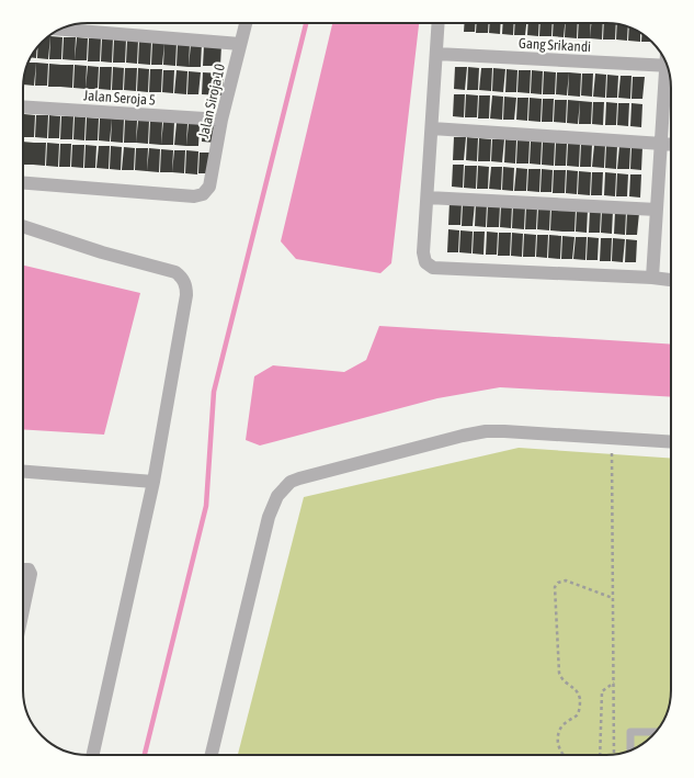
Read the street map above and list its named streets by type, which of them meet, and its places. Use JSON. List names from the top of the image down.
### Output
{
  "streets": {
    "street": ["Gang Srikandi", "Jalan Seroja 5", "Jalan Siroja 10"]
  },
  "crossings": [
    ["Jalan Seroja 5", "Jalan Siroja 10"]
  ]
}
